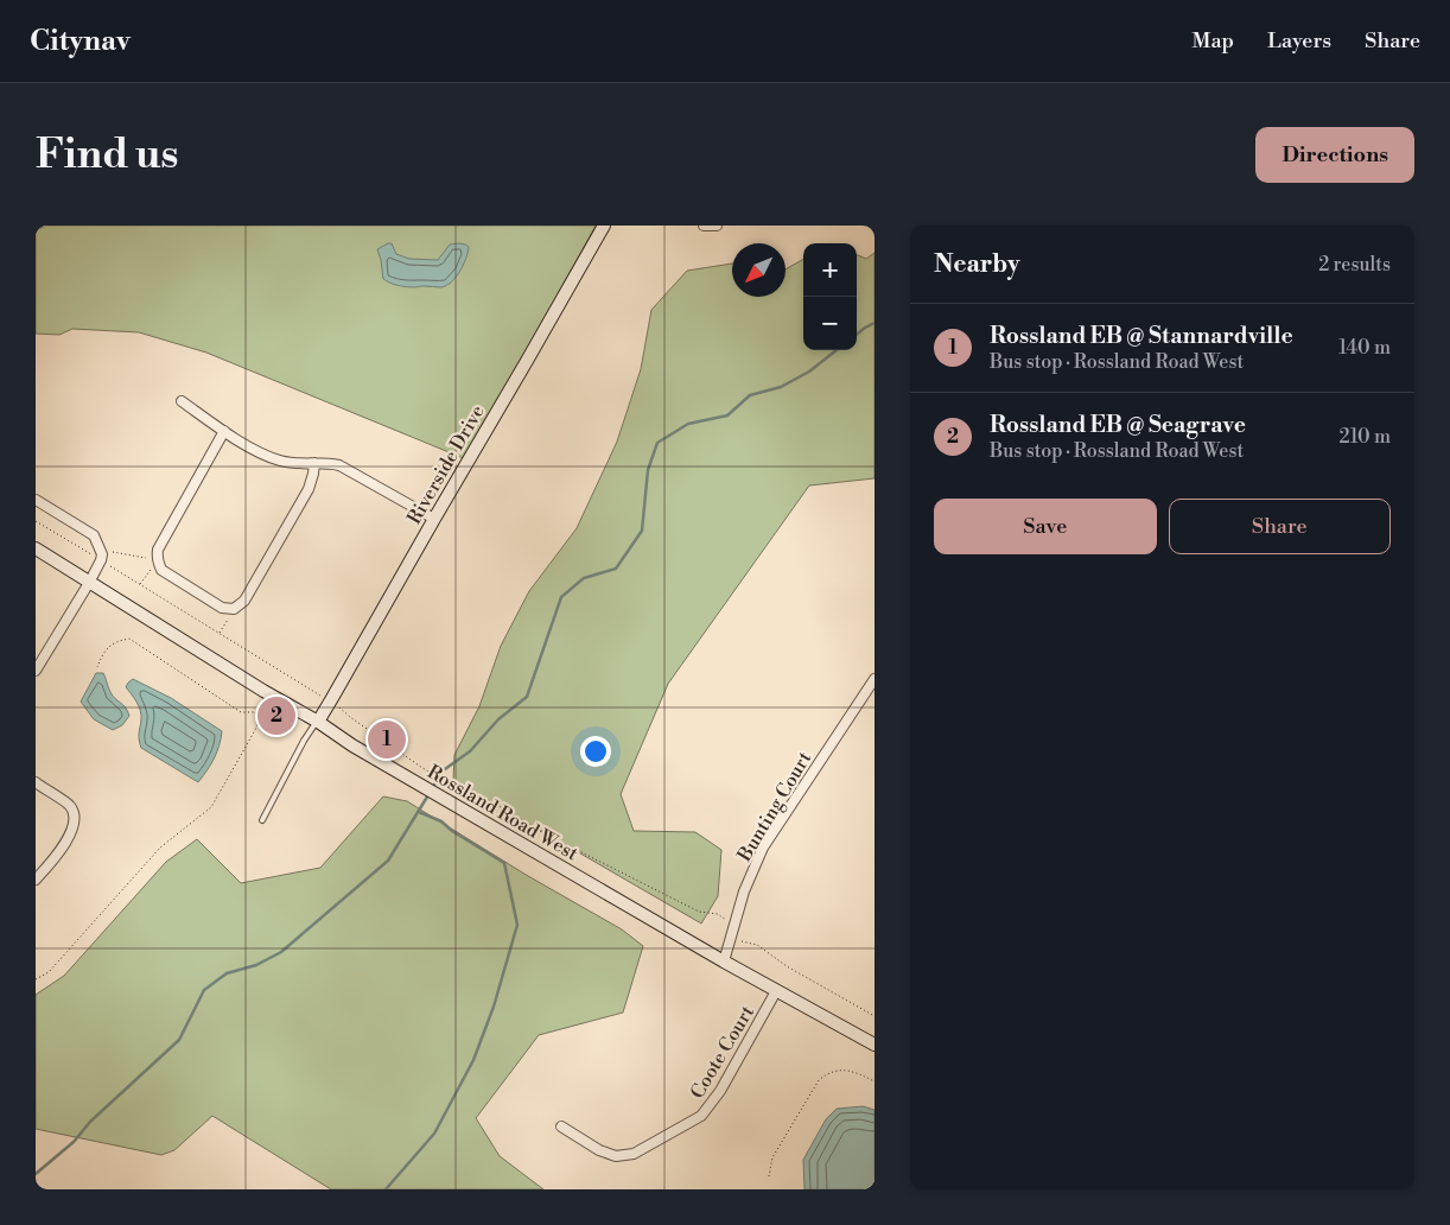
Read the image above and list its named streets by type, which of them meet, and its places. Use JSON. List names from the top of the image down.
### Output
{
  "streets": {
    "main road": ["Riverside Drive", "Rossland Road West"],
    "street": ["Bunting Court", "Coote Court"]
  },
  "crossings": [
    ["Riverside Drive", "Rossland Road West"],
    ["Bunting Court", "Rossland Road West"],
    ["Rossland Road West", "Coote Court"]
  ],
  "north": "bottom left",
  "page": {
    "header": "Citynav",
    "nav": ["Map", "Layers", "Share"],
    "buttons": [
      "Directions",
      ["Save", "Share"]
    ],
    "title": "Find us",
    "heading": ["Nearby", "2 results"],
    "map_buttons": ["+", "−"],
    "list": [
      {
        "mark": "1",
        "name": "Rossland EB @ Stannardville",
        "note": "Bus stop · Rossland Road West",
        "value": "140 m"
      },
      {
        "mark": "2",
        "name": "Rossland EB @ Seagrave",
        "note": "Bus stop · Rossland Road West",
        "value": "210 m"
      }
    ],
    "pins": ["2", "1"]
  }
}
